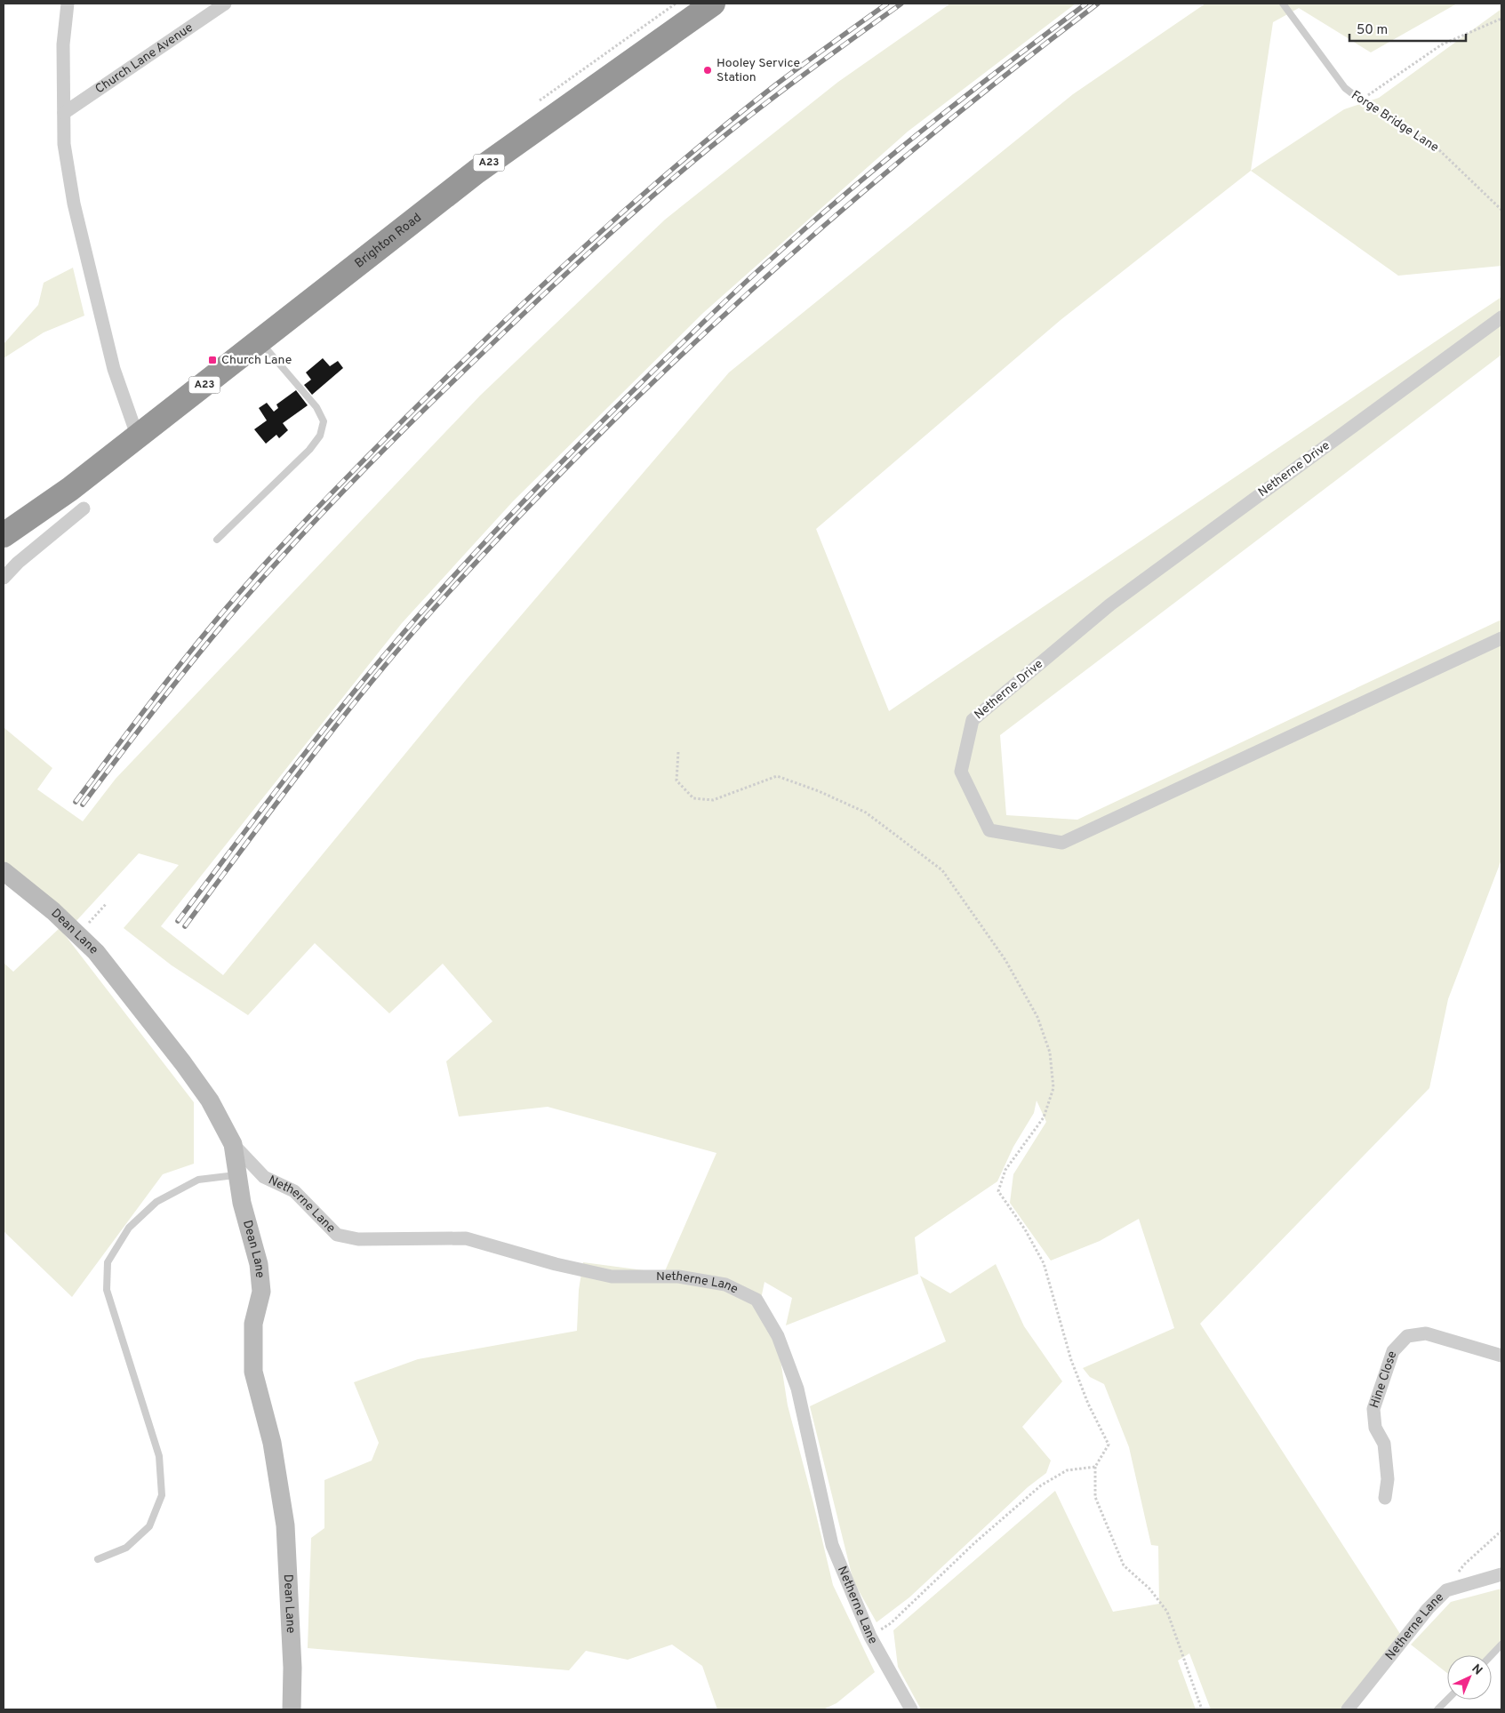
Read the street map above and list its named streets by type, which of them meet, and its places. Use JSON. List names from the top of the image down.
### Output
{
  "streets": {
    "highway": ["A23", "Brighton Road"],
    "street": [
      "Church Lane Avenue",
      "Netherne Drive",
      "Dean Lane",
      "Netherne Lane",
      "Hine Close"
    ],
    "lane": ["Forge Bridge Lane"]
  },
  "crossings": [
    ["Dean Lane", "Netherne Lane"]
  ],
  "places": {
    "other": ["Hooley Service Station"],
    "transit": ["Church Lane"]
  },
  "scale_bar": "50 m",
  "north": "top right"
}
